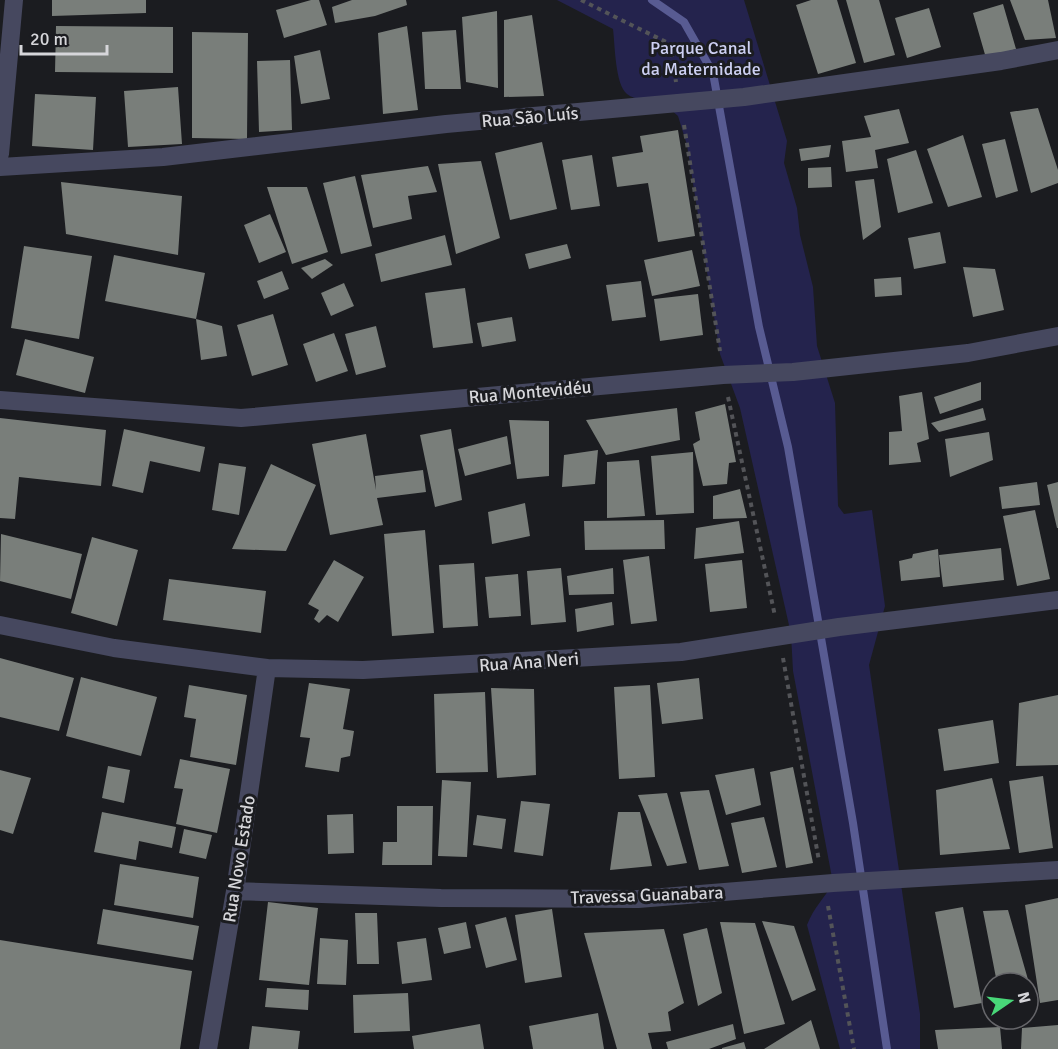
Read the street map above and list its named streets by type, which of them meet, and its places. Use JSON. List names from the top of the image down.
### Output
{
  "streets": {
    "street": [
      "Rua São Luís",
      "Rua Montevidéu",
      "Rua Ana Neri",
      "Rua Novo Estado",
      "Travessa Guanabara"
    ]
  },
  "crossings": [
    ["Rua Ana Neri", "Rua Novo Estado"],
    ["Rua Novo Estado", "Travessa Guanabara"]
  ],
  "parks": ["Parque Canal da Maternidade"],
  "scale_bar": "20 m",
  "north": "right"
}
